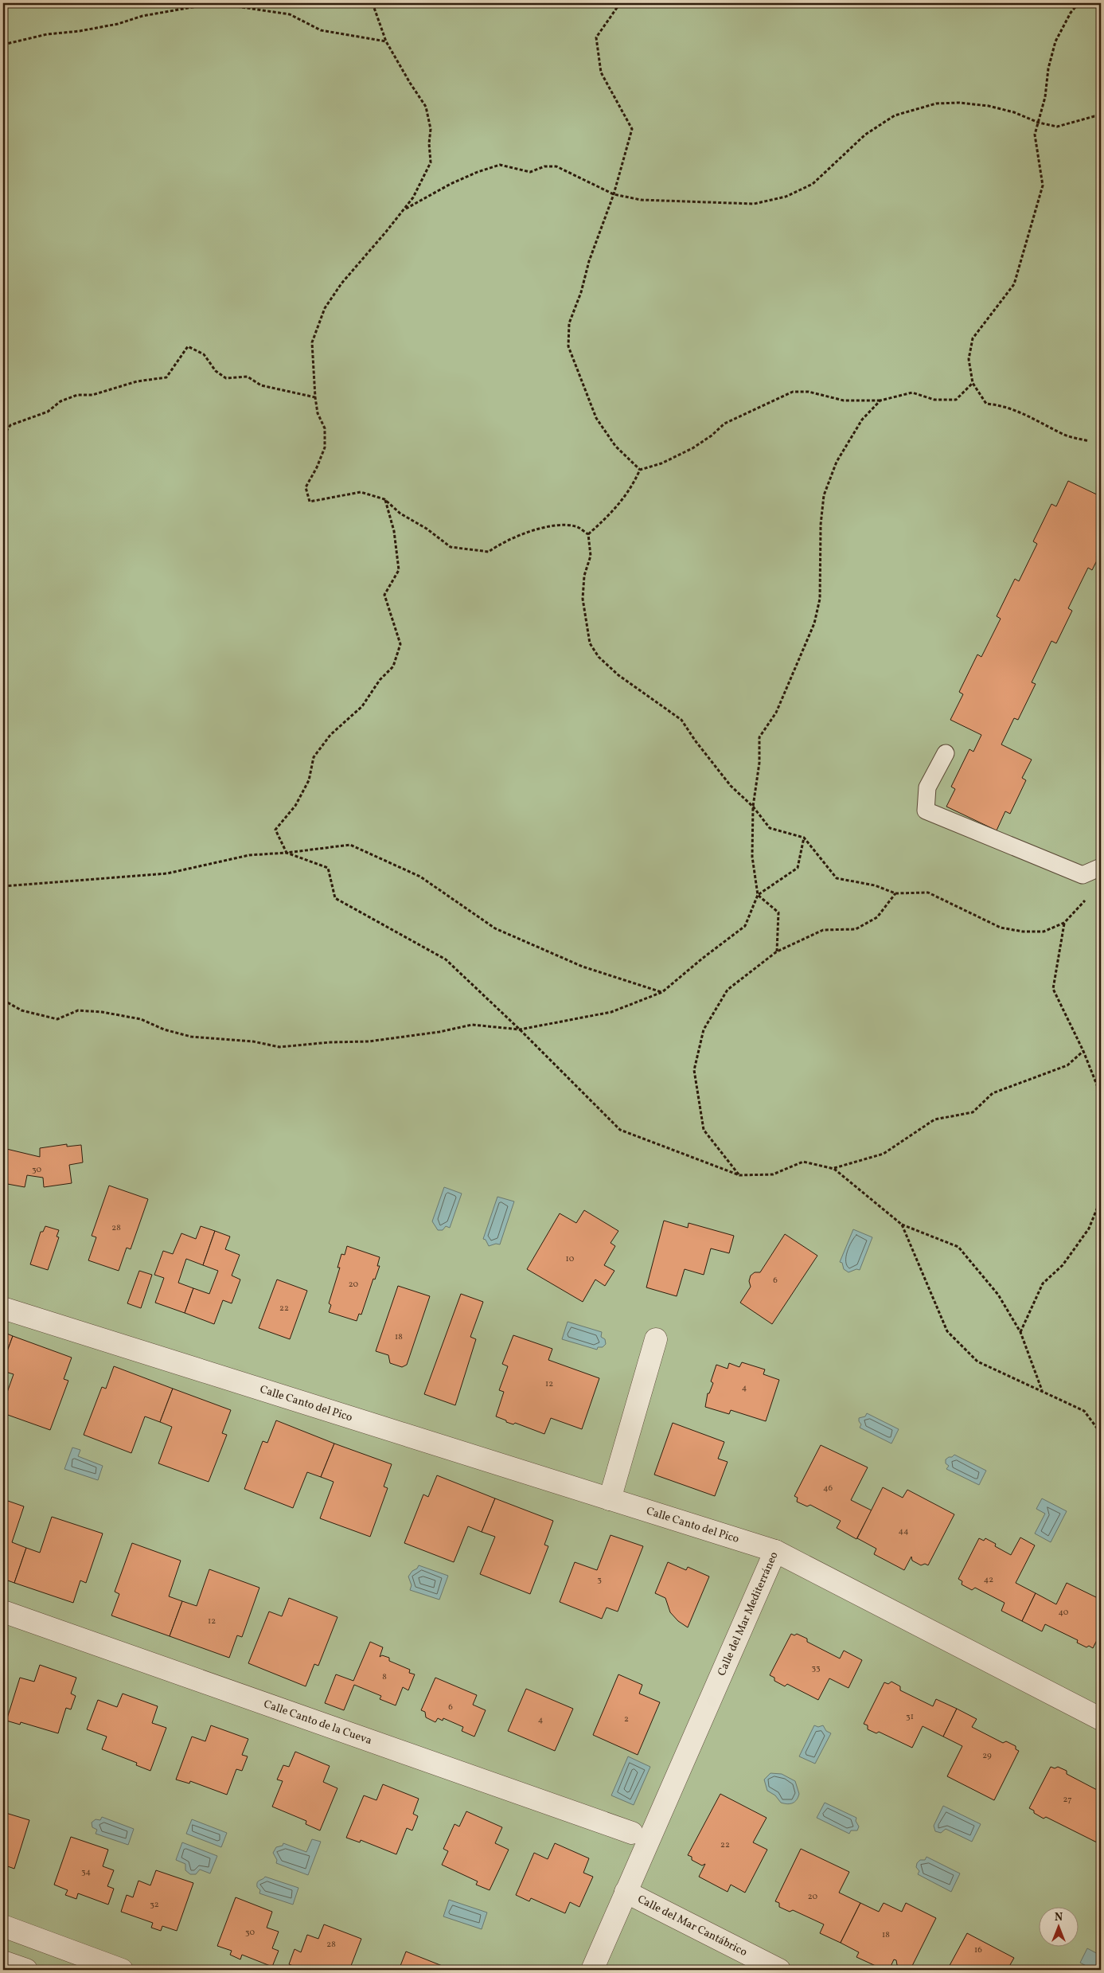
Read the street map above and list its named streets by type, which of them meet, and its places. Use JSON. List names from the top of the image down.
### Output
{
  "streets": {
    "street": [
      "Calle Canto del Pico",
      "Calle del Mar Mediterráneo",
      "Calle Canto de la Cueva",
      "Calle del Mar Cantábrico"
    ]
  },
  "crossings": [
    ["Calle Canto del Pico", "Calle del Mar Mediterráneo"],
    ["Calle del Mar Mediterráneo", "Calle del Mar Cantábrico"]
  ],
  "house_numbers": [
    "30",
    "28",
    "10",
    "6",
    "20",
    "22",
    "18",
    "12",
    "4",
    "46",
    "44",
    "3",
    "42",
    "40",
    "12",
    "33",
    "8",
    "6",
    "31",
    "2",
    "4",
    "29",
    "27",
    "22",
    "34",
    "20",
    "32",
    "30",
    "18",
    "28",
    "16"
  ],
  "north": "top"
}
